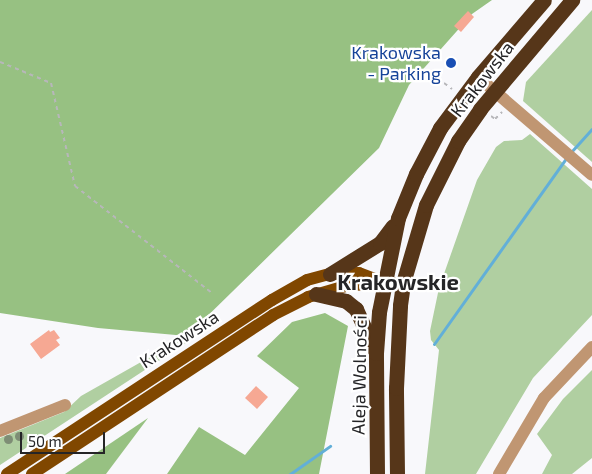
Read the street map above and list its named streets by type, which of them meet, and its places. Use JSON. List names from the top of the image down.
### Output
{
  "streets": {
    "highway": ["Krakowska", "Aleja Wolności"]
  },
  "crossings": [
    ["Krakowska", "Aleja Wolności"]
  ],
  "districts": ["Krakowskie"],
  "places": ["Krakowska - Parking"],
  "scale_bar": "50 m"
}
